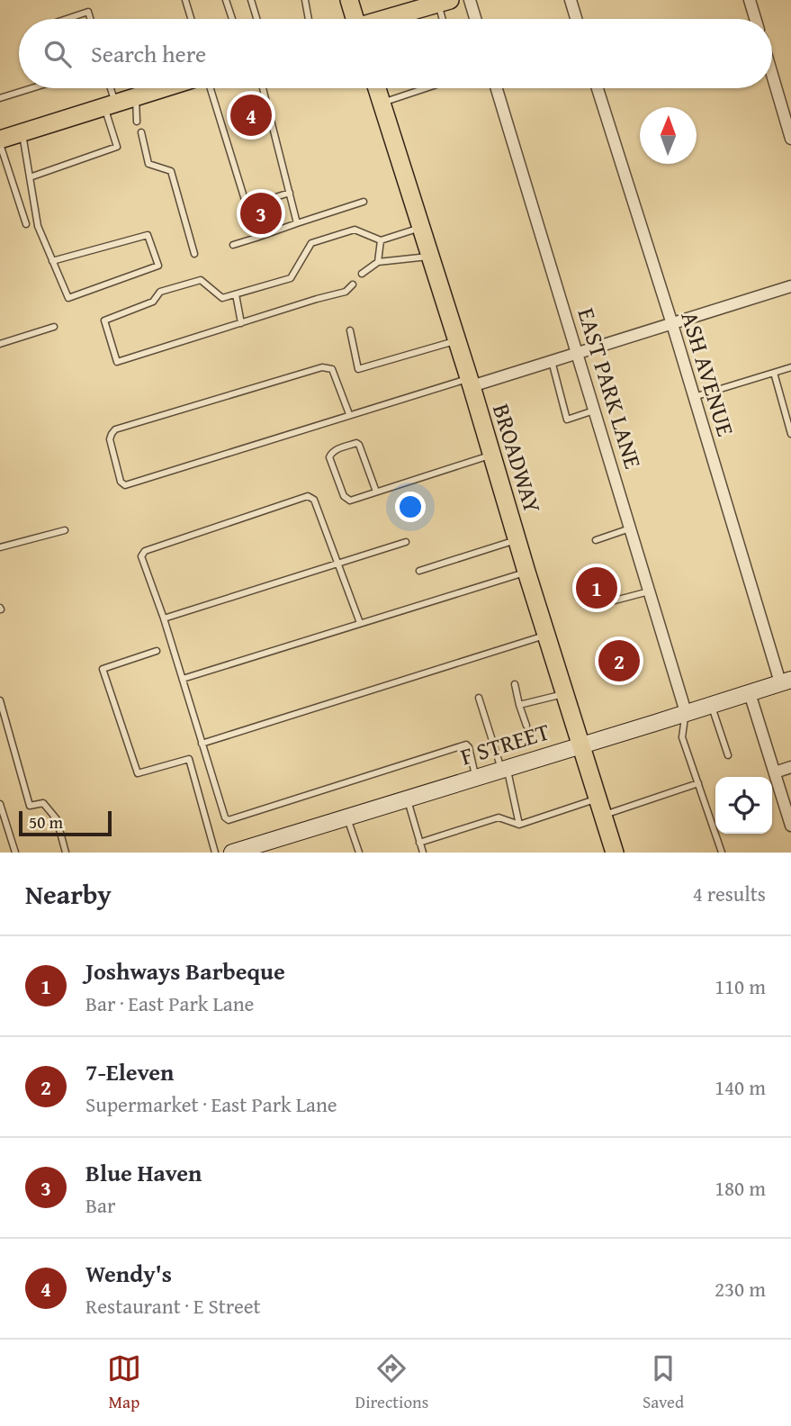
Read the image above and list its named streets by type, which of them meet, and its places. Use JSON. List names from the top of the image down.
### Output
{
  "streets": {
    "main road": ["BROADWAY"],
    "street": ["ASH AVENUE", "EAST PARK LANE", "F STREET"]
  },
  "crossings": [
    ["ASH AVENUE", "F STREET"],
    ["EAST PARK LANE", "F STREET"],
    ["BROADWAY", "F STREET"]
  ],
  "scale_bar": "50 m",
  "north": "top",
  "page": {
    "search": "Search here",
    "pins": [
      "4",
      "3",
      "1",
      "2"
    ],
    "scale": "50 m",
    "heading": ["Nearby", "4 results"],
    "list": [
      {
        "mark": "1",
        "name": "Joshways Barbeque",
        "note": "Bar · East Park Lane",
        "value": "110 m"
      },
      {
        "mark": "2",
        "name": "7-Eleven",
        "note": "Supermarket · East Park Lane",
        "value": "140 m"
      },
      {
        "mark": "3",
        "name": "Blue Haven",
        "note": "Bar",
        "value": "180 m"
      },
      {
        "mark": "4",
        "name": "Wendy's",
        "note": "Restaurant · E Street",
        "value": "230 m"
      }
    ],
    "nav": ["Map", "Directions", "Saved"]
  }
}
